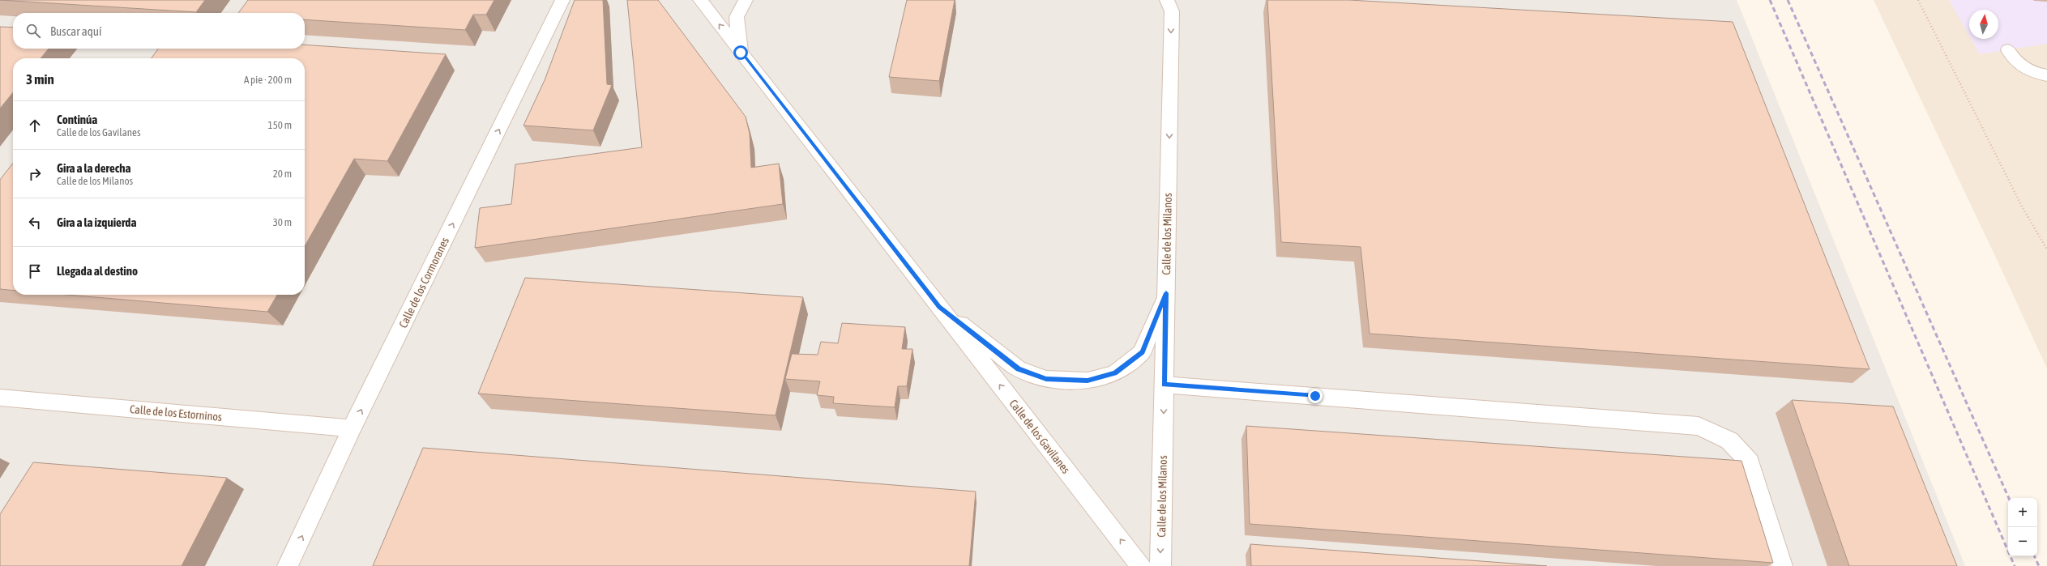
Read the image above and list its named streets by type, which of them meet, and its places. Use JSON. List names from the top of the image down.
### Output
{
  "streets": {
    "street": [
      "Calle de los Milanos",
      "Calle de los Cormoranes",
      "Calle de los Estorninos",
      "Calle de los Gavilanes"
    ]
  },
  "crossings": [
    ["Calle de los Milanos", "Calle de los Gavilanes"],
    ["Calle de los Cormoranes", "Calle de los Estorninos"]
  ],
  "one_way": ["Calle de los Milanos", "Calle de los Cormoranes", "Calle de los Gavilanes"],
  "north": "top",
  "page": {
    "search": "Buscar aquí",
    "heading": ["3 min", "A pie · 200 m"],
    "list": [
      ["Continúa", "Calle de los Gavilanes", "150 m"],
      ["Gira a la derecha", "Calle de los Milanos", "20 m"],
      ["Gira a la izquierda", "30 m"],
      "Llegada al destino"
    ],
    "map_buttons": ["+", "−"]
  }
}
